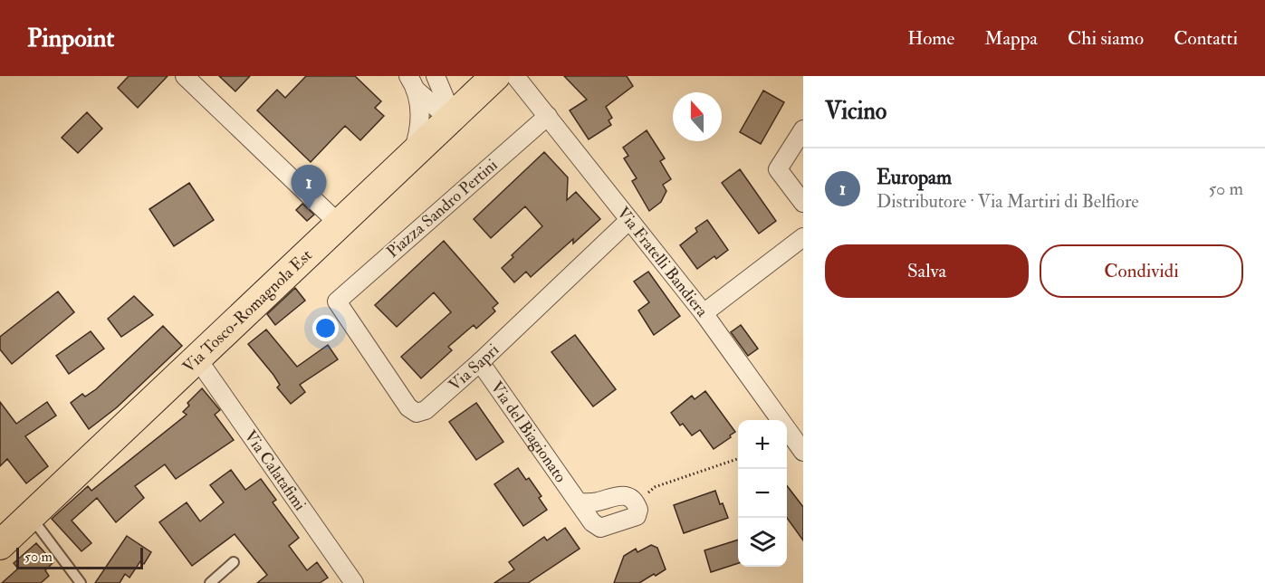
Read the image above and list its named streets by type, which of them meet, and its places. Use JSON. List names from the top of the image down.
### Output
{
  "streets": {
    "main road": ["Via Tosco-Romagnola Est"],
    "street": [
      "Piazza Sandro Pertini",
      "Via Fratelli Bandiera",
      "Via Sapri",
      "Via del Biagionato",
      "Via Calatafimi"
    ]
  },
  "crossings": [
    ["Piazza Sandro Pertini", "Via Fratelli Bandiera"],
    ["Piazza Sandro Pertini", "Via Sapri"],
    ["Via Fratelli Bandiera", "Via Sapri"],
    ["Via Tosco-Romagnola Est", "Via Calatafimi"],
    ["Via Sapri", "Via del Biagionato"]
  ],
  "scale_bar": "50 m",
  "north": "top",
  "page": {
    "header": "Pinpoint",
    "nav": [
      "Home",
      "Mappa",
      "Chi siamo",
      "Contatti"
    ],
    "heading": "Vicino",
    "list": [
      {
        "mark": "1",
        "name": "Europam",
        "note": "Distributore · Via Martiri di Belfiore",
        "value": "50 m"
      }
    ],
    "pins": "1",
    "buttons": ["Salva", "Condividi"],
    "map_buttons": ["+", "−"],
    "scale": "50 m"
  }
}
